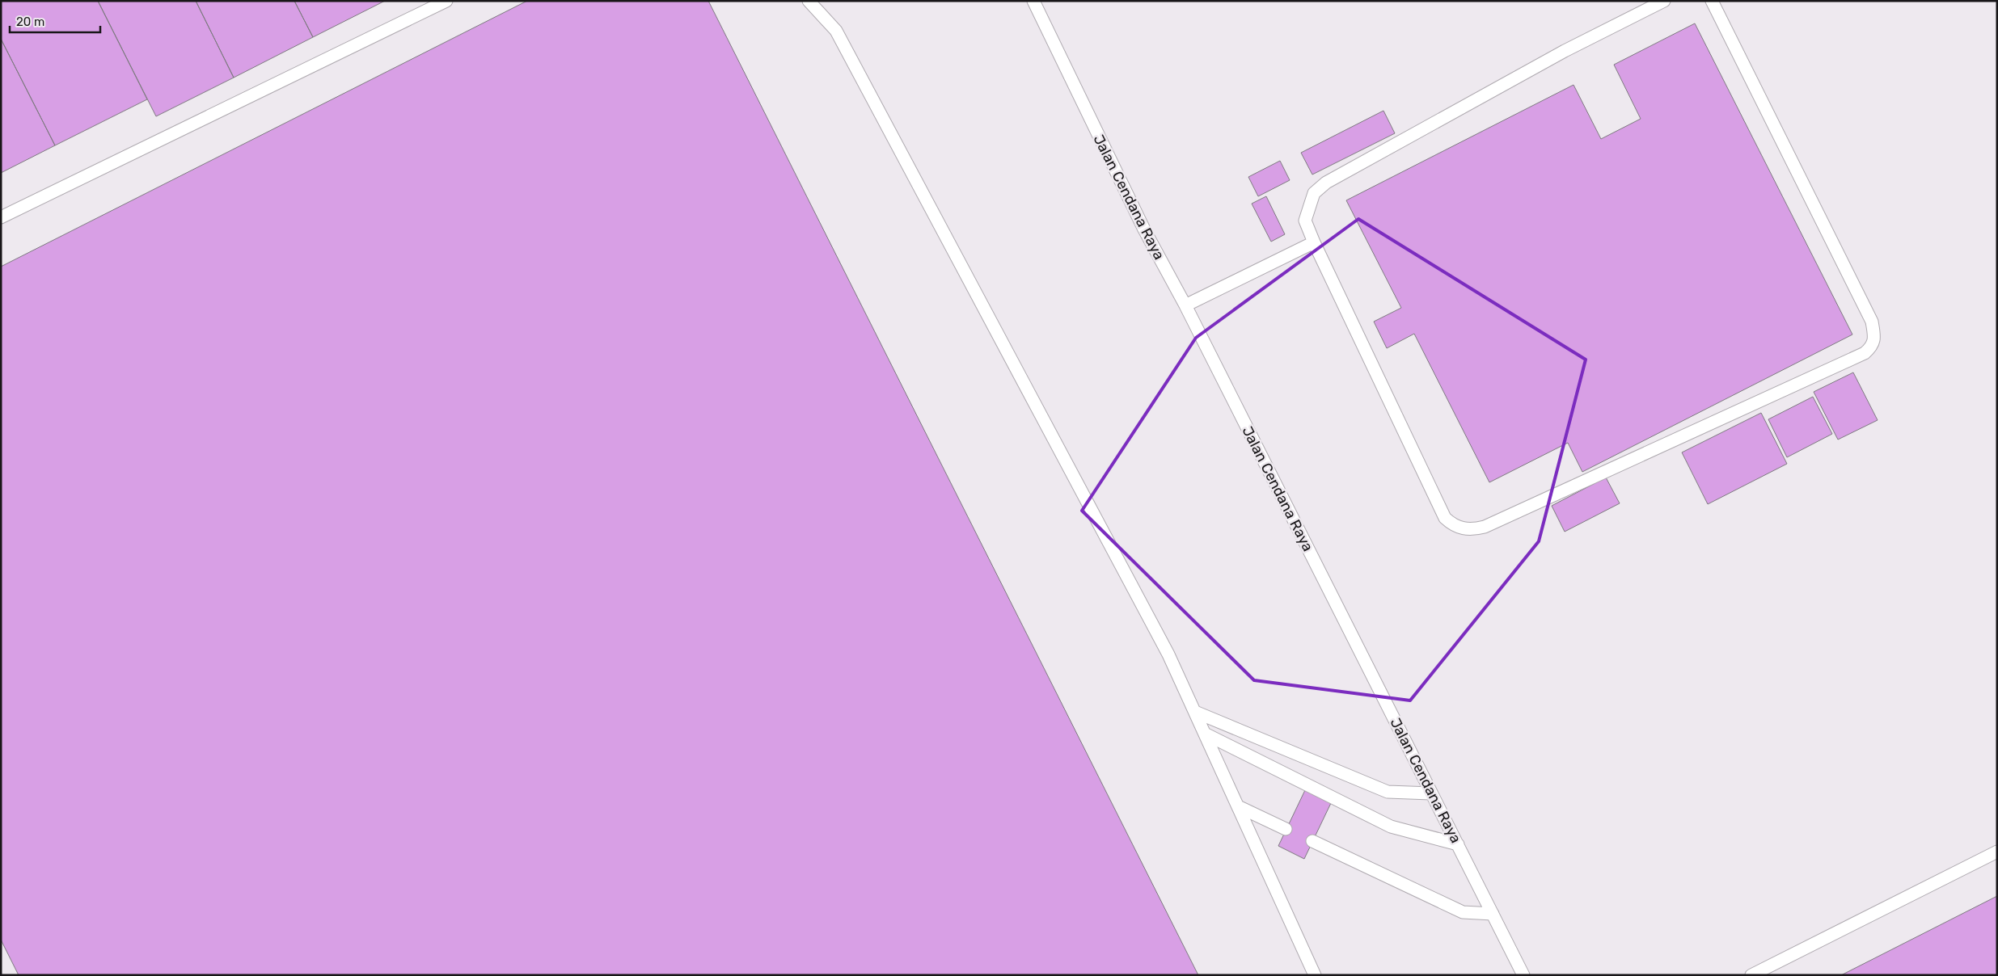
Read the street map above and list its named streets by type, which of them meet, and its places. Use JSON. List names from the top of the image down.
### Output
{
  "streets": {
    "lane": ["Jalan Cendana Raya"]
  },
  "scale_bar": "20 m"
}
